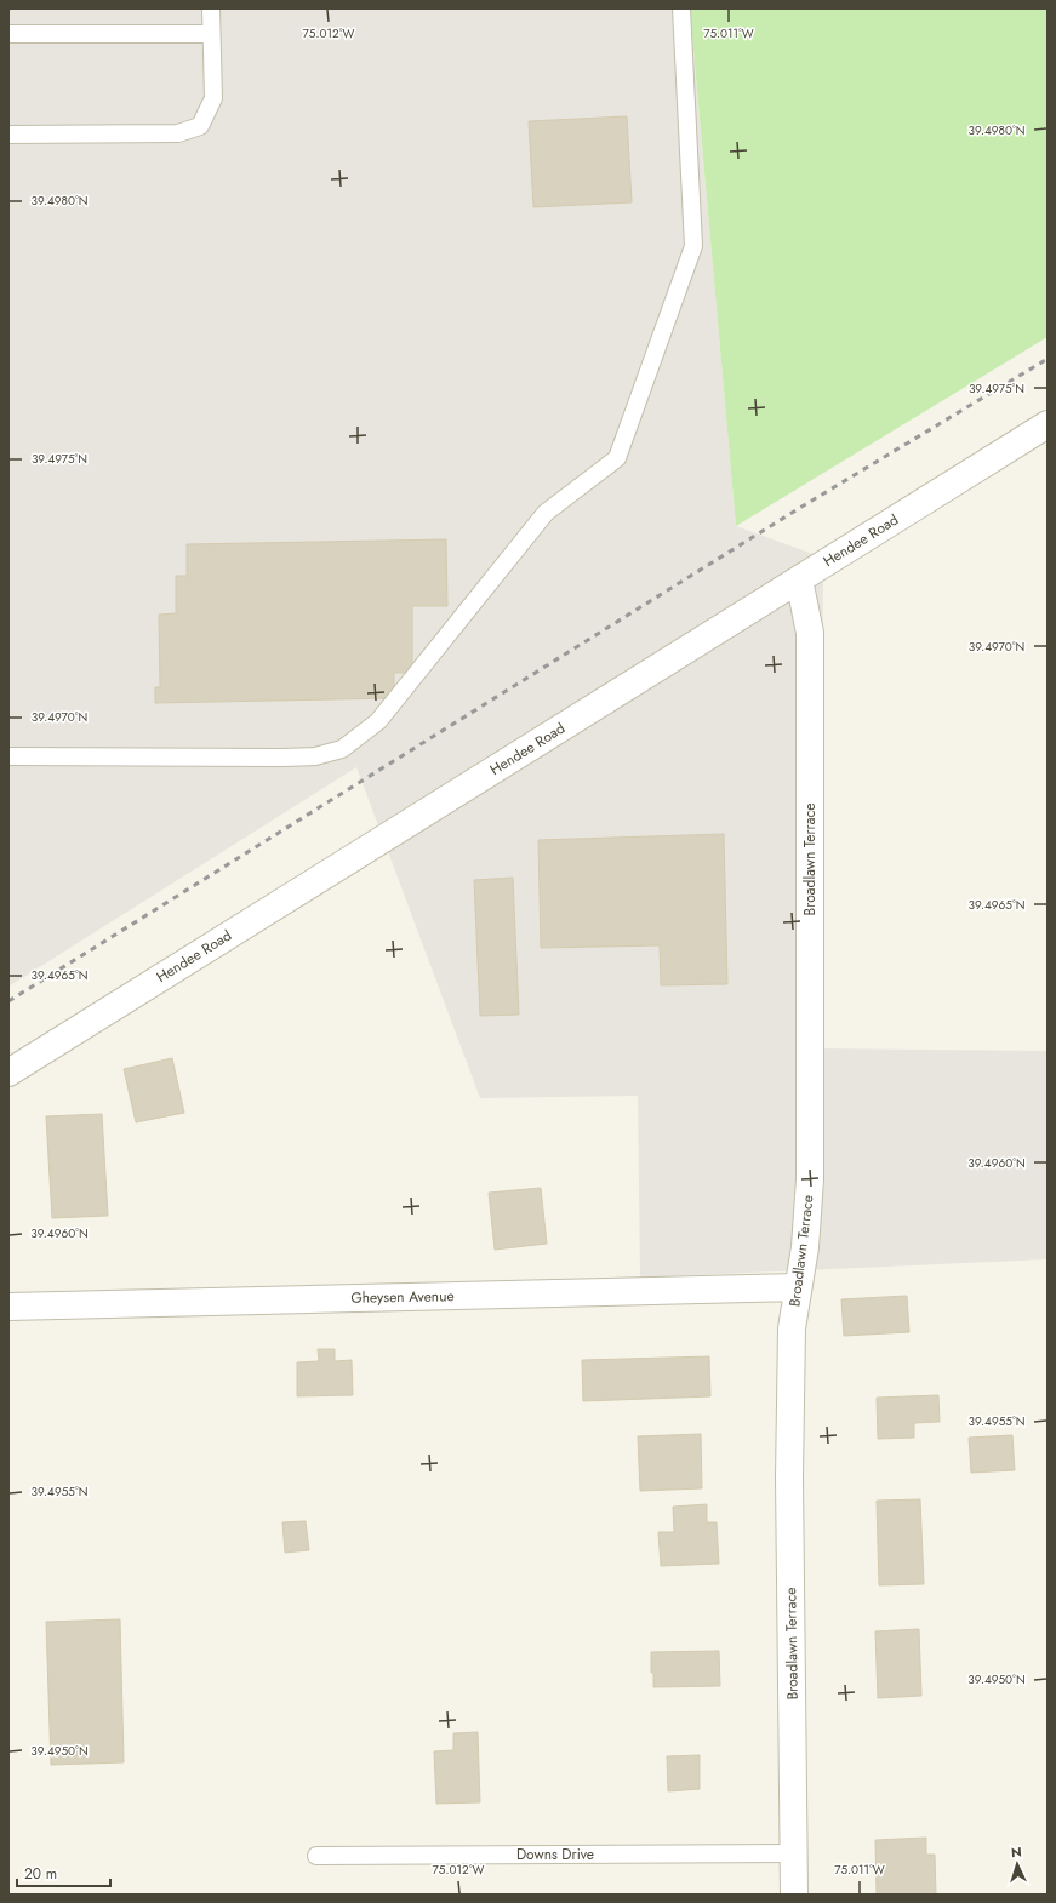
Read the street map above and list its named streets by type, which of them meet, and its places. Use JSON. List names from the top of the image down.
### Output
{
  "streets": {
    "street": ["Hendee Road", "Broadlawn Terrace", "Gheysen Avenue"],
    "lane": ["Downs Drive"]
  },
  "crossings": [
    ["Hendee Road", "Broadlawn Terrace"],
    ["Broadlawn Terrace", "Gheysen Avenue"],
    ["Broadlawn Terrace", "Downs Drive"]
  ],
  "scale_bar": "20 m",
  "north": "top",
  "coordinates": [
    "75.012°W",
    "75.011°W",
    "39.4980°N",
    "39.4975°N",
    "39.4970°N",
    "39.4965°N",
    "39.4960°N",
    "39.4955°N",
    "39.4950°N"
  ]
}
